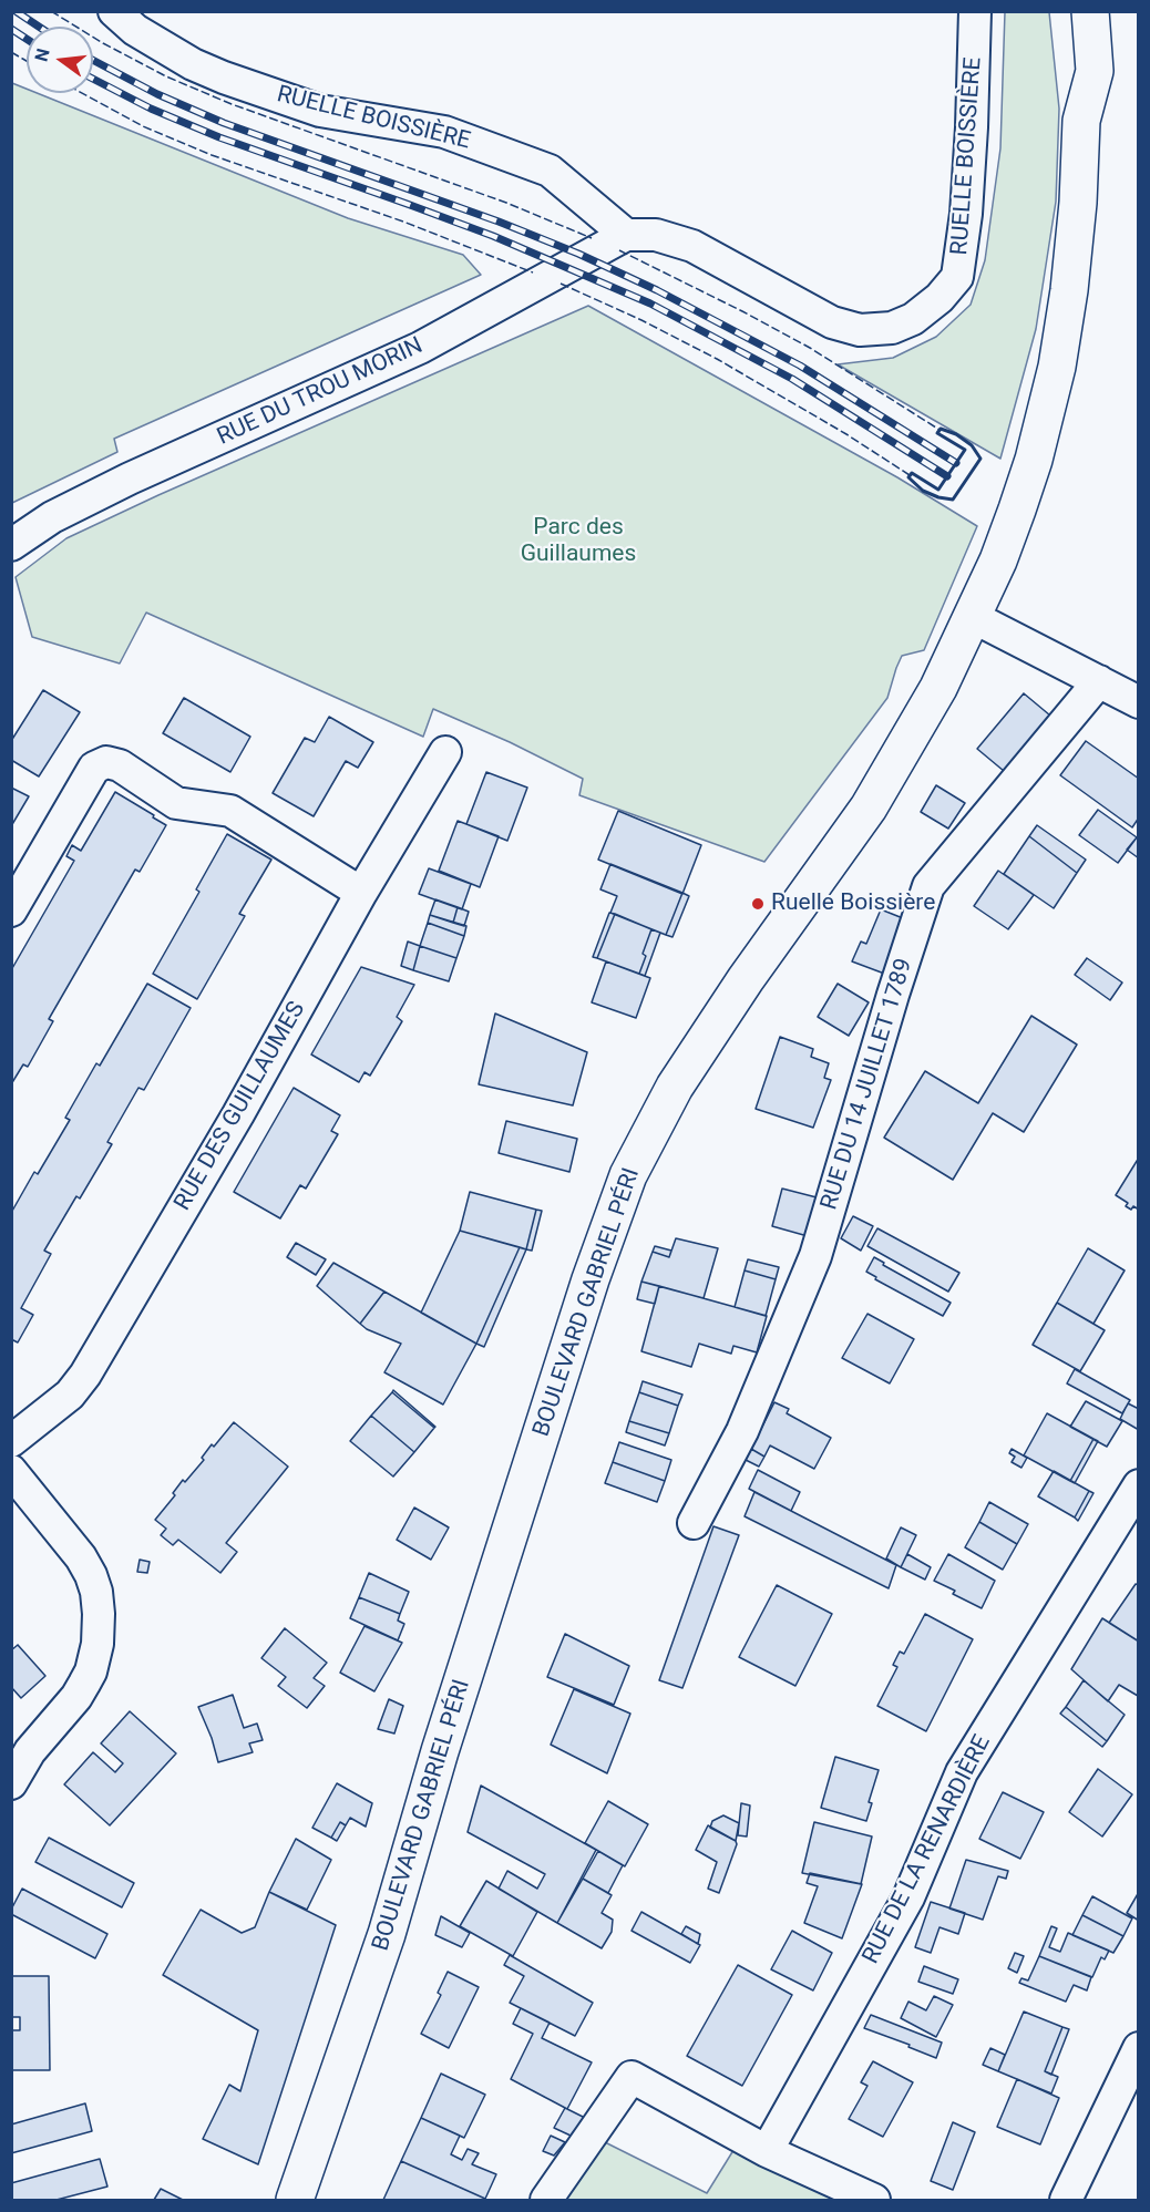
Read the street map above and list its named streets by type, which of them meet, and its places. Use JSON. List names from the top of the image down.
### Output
{
  "streets": {
    "main road": ["BOULEVARD GABRIEL PÉRI"],
    "street": [
      "RUELLE BOISSIÈRE",
      "RUE DU TROU MORIN",
      "RUE DU 14 JUILLET 1789",
      "RUE DES GUILLAUMES",
      "RUE DE LA RENARDIÈRE"
    ]
  },
  "crossings": [
    ["RUELLE BOISSIÈRE", "RUE DU TROU MORIN"]
  ],
  "parks": ["Parc des Guillaumes"],
  "places": ["Ruelle Boissière"],
  "north": "left"
}
